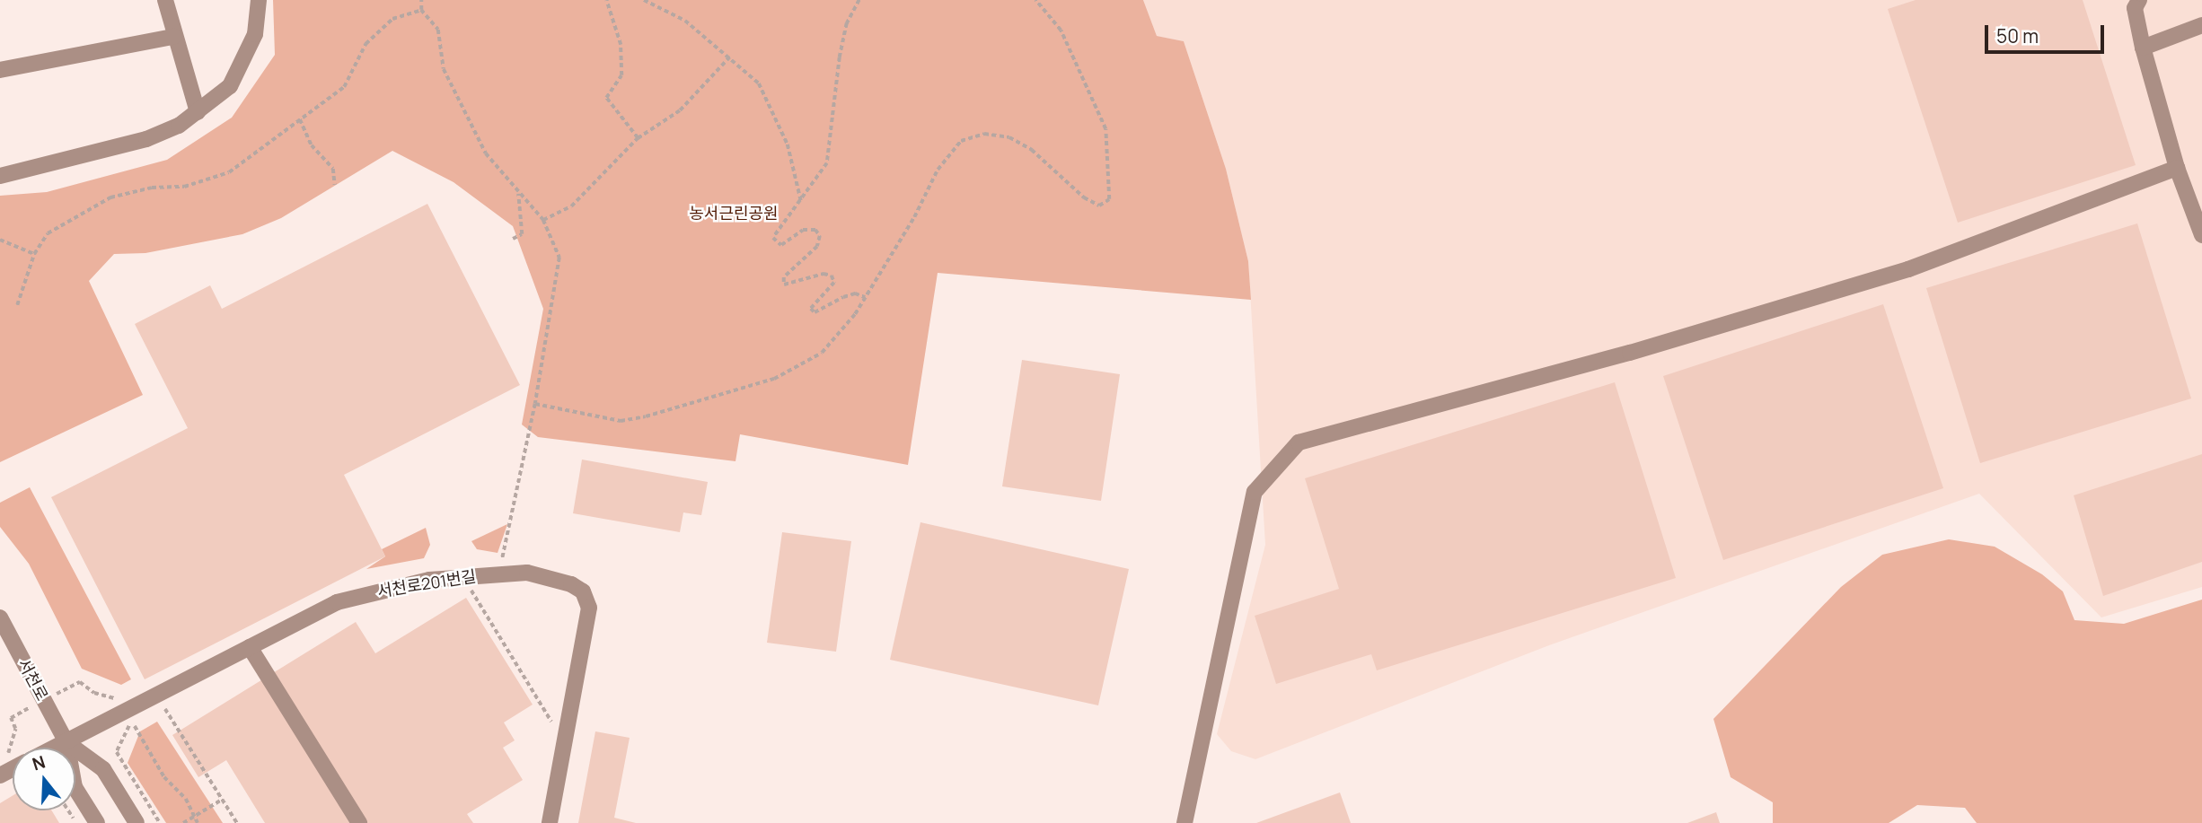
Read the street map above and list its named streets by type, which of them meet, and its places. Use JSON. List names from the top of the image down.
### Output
{
  "streets": {
    "street": ["서천로201번길", "서천로"]
  },
  "crossings": [
    ["서천로201번길", "서천로"]
  ],
  "parks": ["농서근린공원"],
  "scale_bar": "50 m",
  "north": "top"
}
